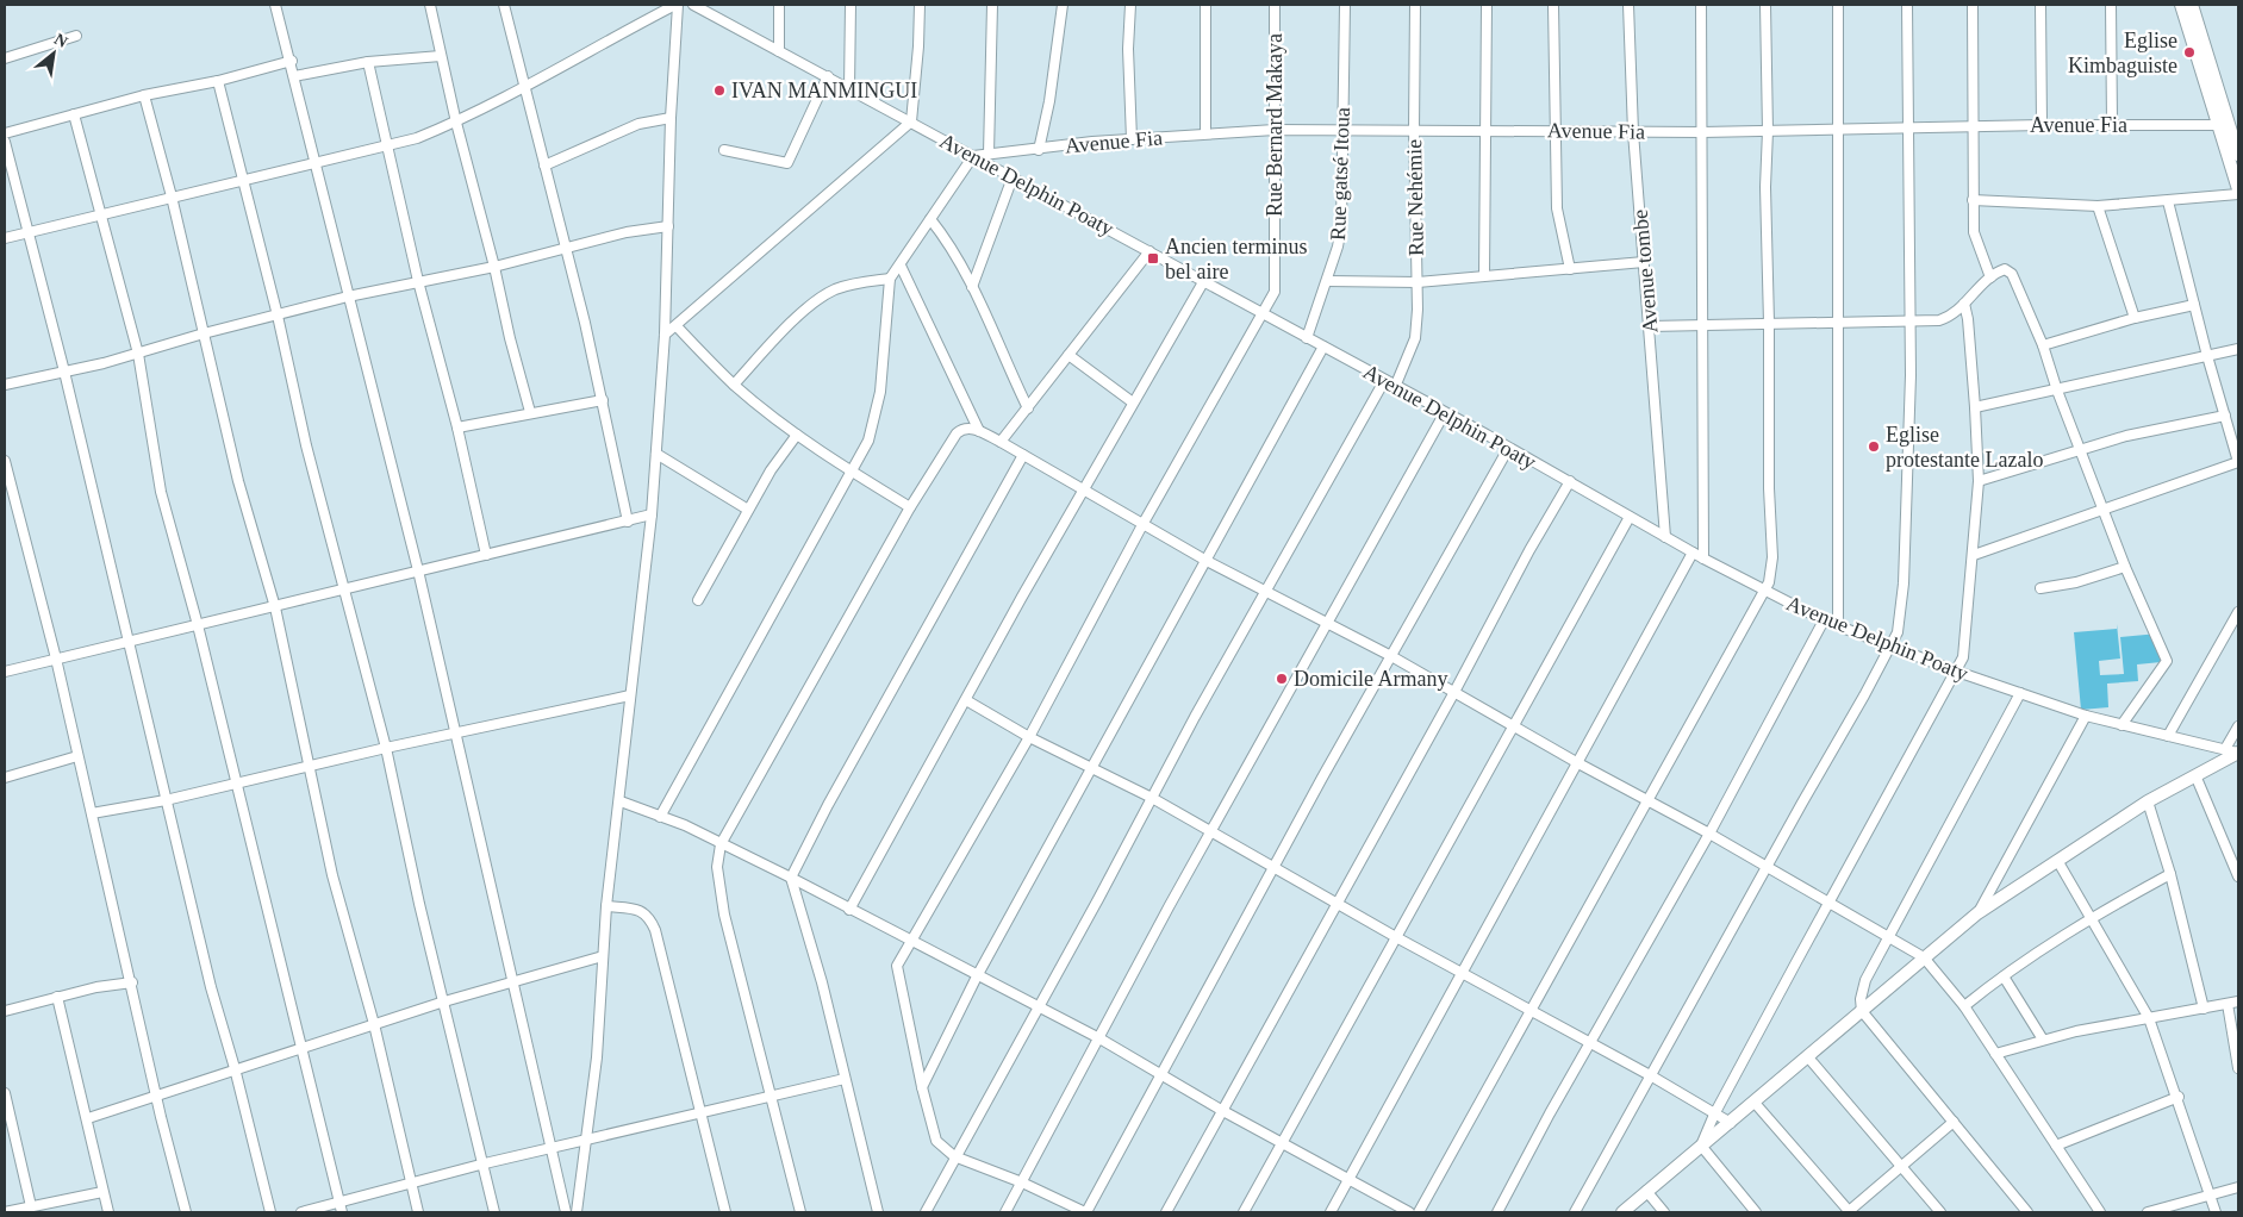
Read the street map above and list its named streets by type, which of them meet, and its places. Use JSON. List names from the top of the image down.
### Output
{
  "streets": {
    "street": [
      "Rue Bernard Makaya",
      "Avenue Fia",
      "Rue gatsé Itoua",
      "Avenue Delphin Poaty",
      "Rue Nehémie",
      "Avenue tombe"
    ]
  },
  "crossings": [
    ["Rue Bernard Makaya", "Avenue Fia"],
    ["Rue Bernard Makaya", "Avenue Delphin Poaty"],
    ["Avenue Fia", "Rue gatsé Itoua"],
    ["Avenue Fia", "Avenue Delphin Poaty"],
    ["Avenue Fia", "Rue Nehémie"],
    ["Avenue Fia", "Avenue tombe"],
    ["Rue gatsé Itoua", "Avenue Delphin Poaty"],
    ["Avenue Delphin Poaty", "Rue Nehémie"],
    ["Avenue Delphin Poaty", "Avenue tombe"]
  ],
  "places": {
    "other": [
      "Eglise Kimbaguiste",
      "IVAN MANMINGUI",
      "Eglise protestante Lazalo",
      "Domicile Armany"
    ],
    "transit": ["Ancien terminus bel aire"]
  },
  "north": "top right"
}
